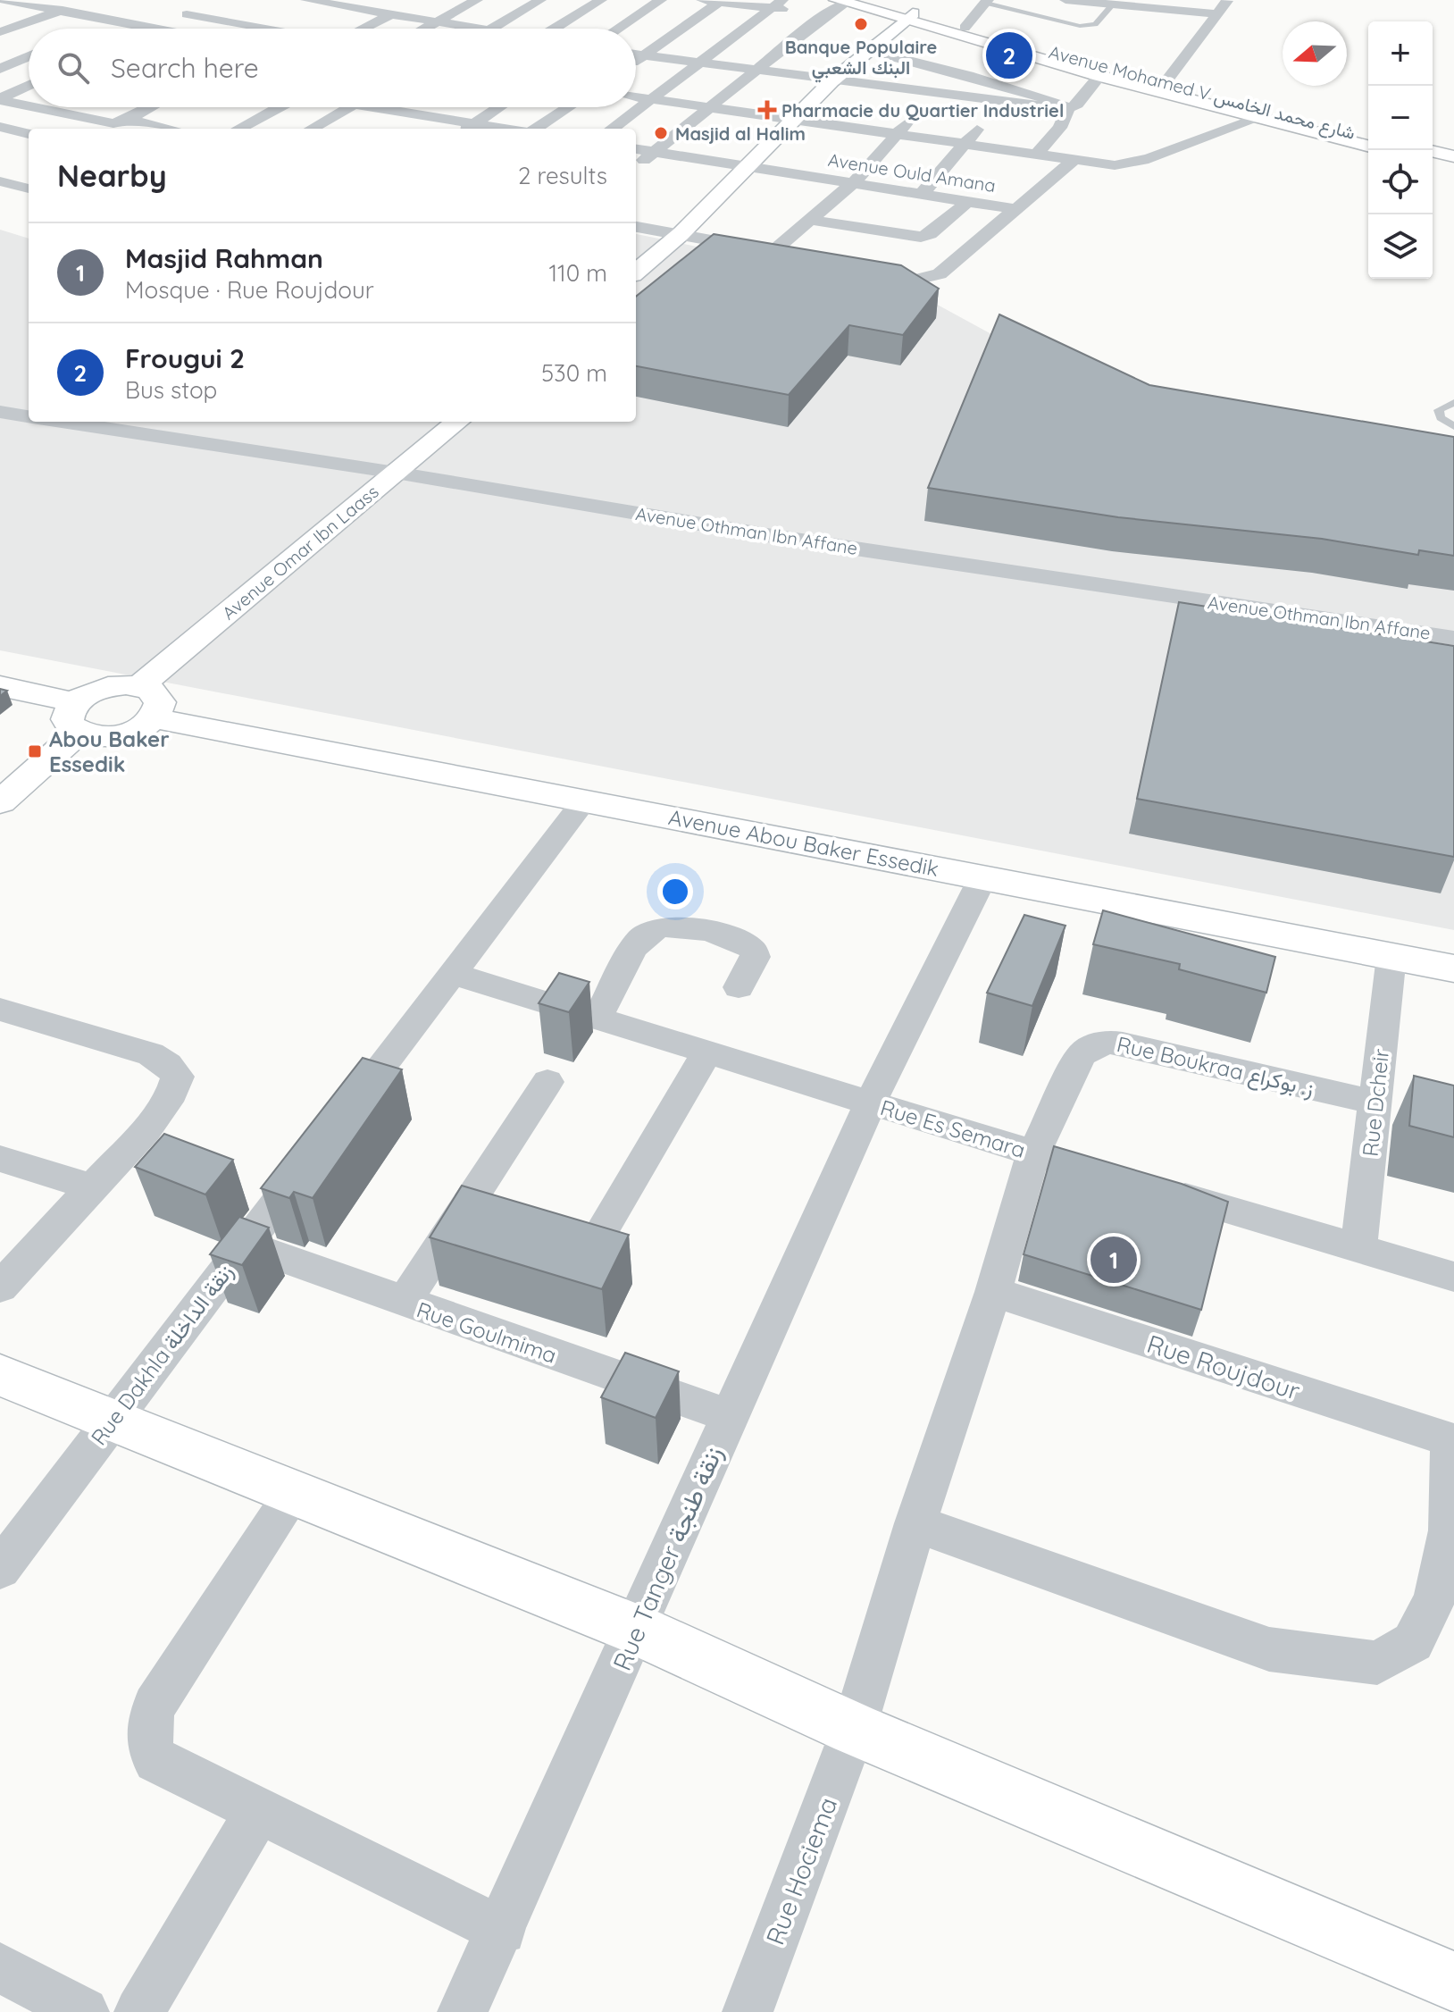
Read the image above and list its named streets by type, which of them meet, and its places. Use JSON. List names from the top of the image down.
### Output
{
  "streets": {
    "street": [
      "Avenue Mohamed V شارع محمد الخامس",
      "Avenue Ould Amana",
      "Avenue Othman Ibn Affane",
      "Avenue Omar Ibn Laass",
      "Avenue Abou Baker Essedik",
      "Rue Boukraa ز. بوكراع",
      "Rue Dcheir",
      "Rue Es Semara",
      "Rue Goulmima",
      "Rue Dakhla زنقة الداخلة",
      "Rue Roujdour",
      "Rue Tanger زنقة طنجة",
      "Rue Hociema"
    ]
  },
  "crossings": [
    ["Avenue Othman Ibn Affane", "Avenue Omar Ibn Laass"],
    ["Avenue Abou Baker Essedik", "Rue Dcheir"],
    ["Avenue Abou Baker Essedik", "Rue Tanger زنقة طنجة"],
    ["Rue Boukraa ز. بوكراع", "Rue Dcheir"],
    ["Rue Boukraa ز. بوكراع", "Rue Es Semara"],
    ["Rue Boukraa ز. بوكراع", "Rue Roujdour"],
    ["Rue Boukraa ز. بوكراع", "Rue Hociema"],
    ["Rue Es Semara", "Rue Tanger زنقة طنجة"],
    ["Rue Goulmima", "Rue Dakhla زنقة الداخلة"],
    ["Rue Goulmima", "Rue Tanger زنقة طنجة"]
  ],
  "places": {
    "other": ["Banque Populaire البنك الشعبي", "Masjid al Halim"],
    "health": ["Pharmacie du Quartier Industriel"],
    "transit": ["Abou Baker Essedik"]
  },
  "north": "left",
  "page": {
    "map_buttons": ["+", "−"],
    "pins": ["2", "1"],
    "search": "Search here",
    "heading": ["Nearby", "2 results"],
    "list": [
      {
        "mark": "1",
        "name": "Masjid Rahman",
        "note": "Mosque · Rue Roujdour",
        "value": "110 m"
      },
      {
        "mark": "2",
        "name": "Frougui 2",
        "note": "Bus stop",
        "value": "530 m"
      }
    ]
  }
}
